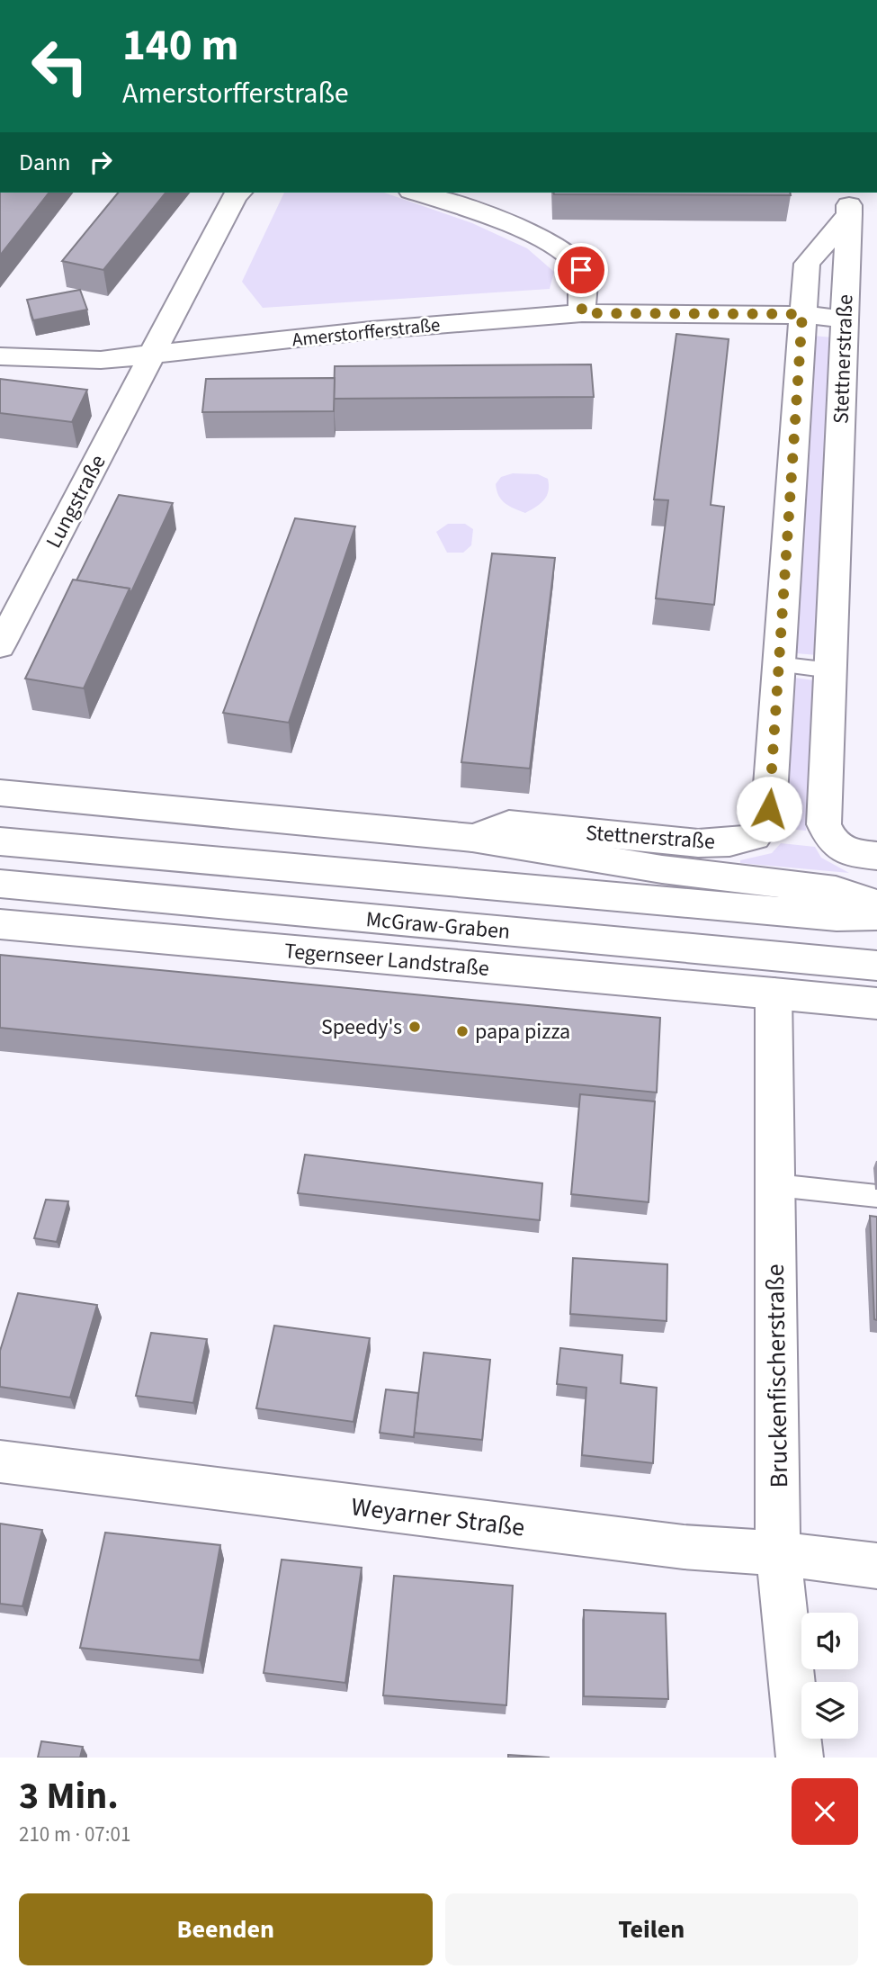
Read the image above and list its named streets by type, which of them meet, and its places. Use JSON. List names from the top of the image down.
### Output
{
  "streets": {
    "main road": [
      "Amerstorfferstraße",
      "Stettnerstraße",
      "Lungstraße",
      "McGraw-Graben",
      "Tegernseer Landstraße",
      "Bruckenfischerstraße",
      "Weyarner Straße"
    ]
  },
  "crossings": [
    ["Amerstorfferstraße", "Stettnerstraße"],
    ["Amerstorfferstraße", "Lungstraße"],
    ["Tegernseer Landstraße", "Bruckenfischerstraße"],
    ["Bruckenfischerstraße", "Weyarner Straße"]
  ],
  "places": ["Speedy's", "papa pizza"],
  "page": {
    "turn": ["140 m", "Amerstorfferstraße"],
    "then": "Dann",
    "heading": ["3 Min.", "210 m · 07:01"],
    "buttons": ["Beenden", "Teilen"]
  }
}
